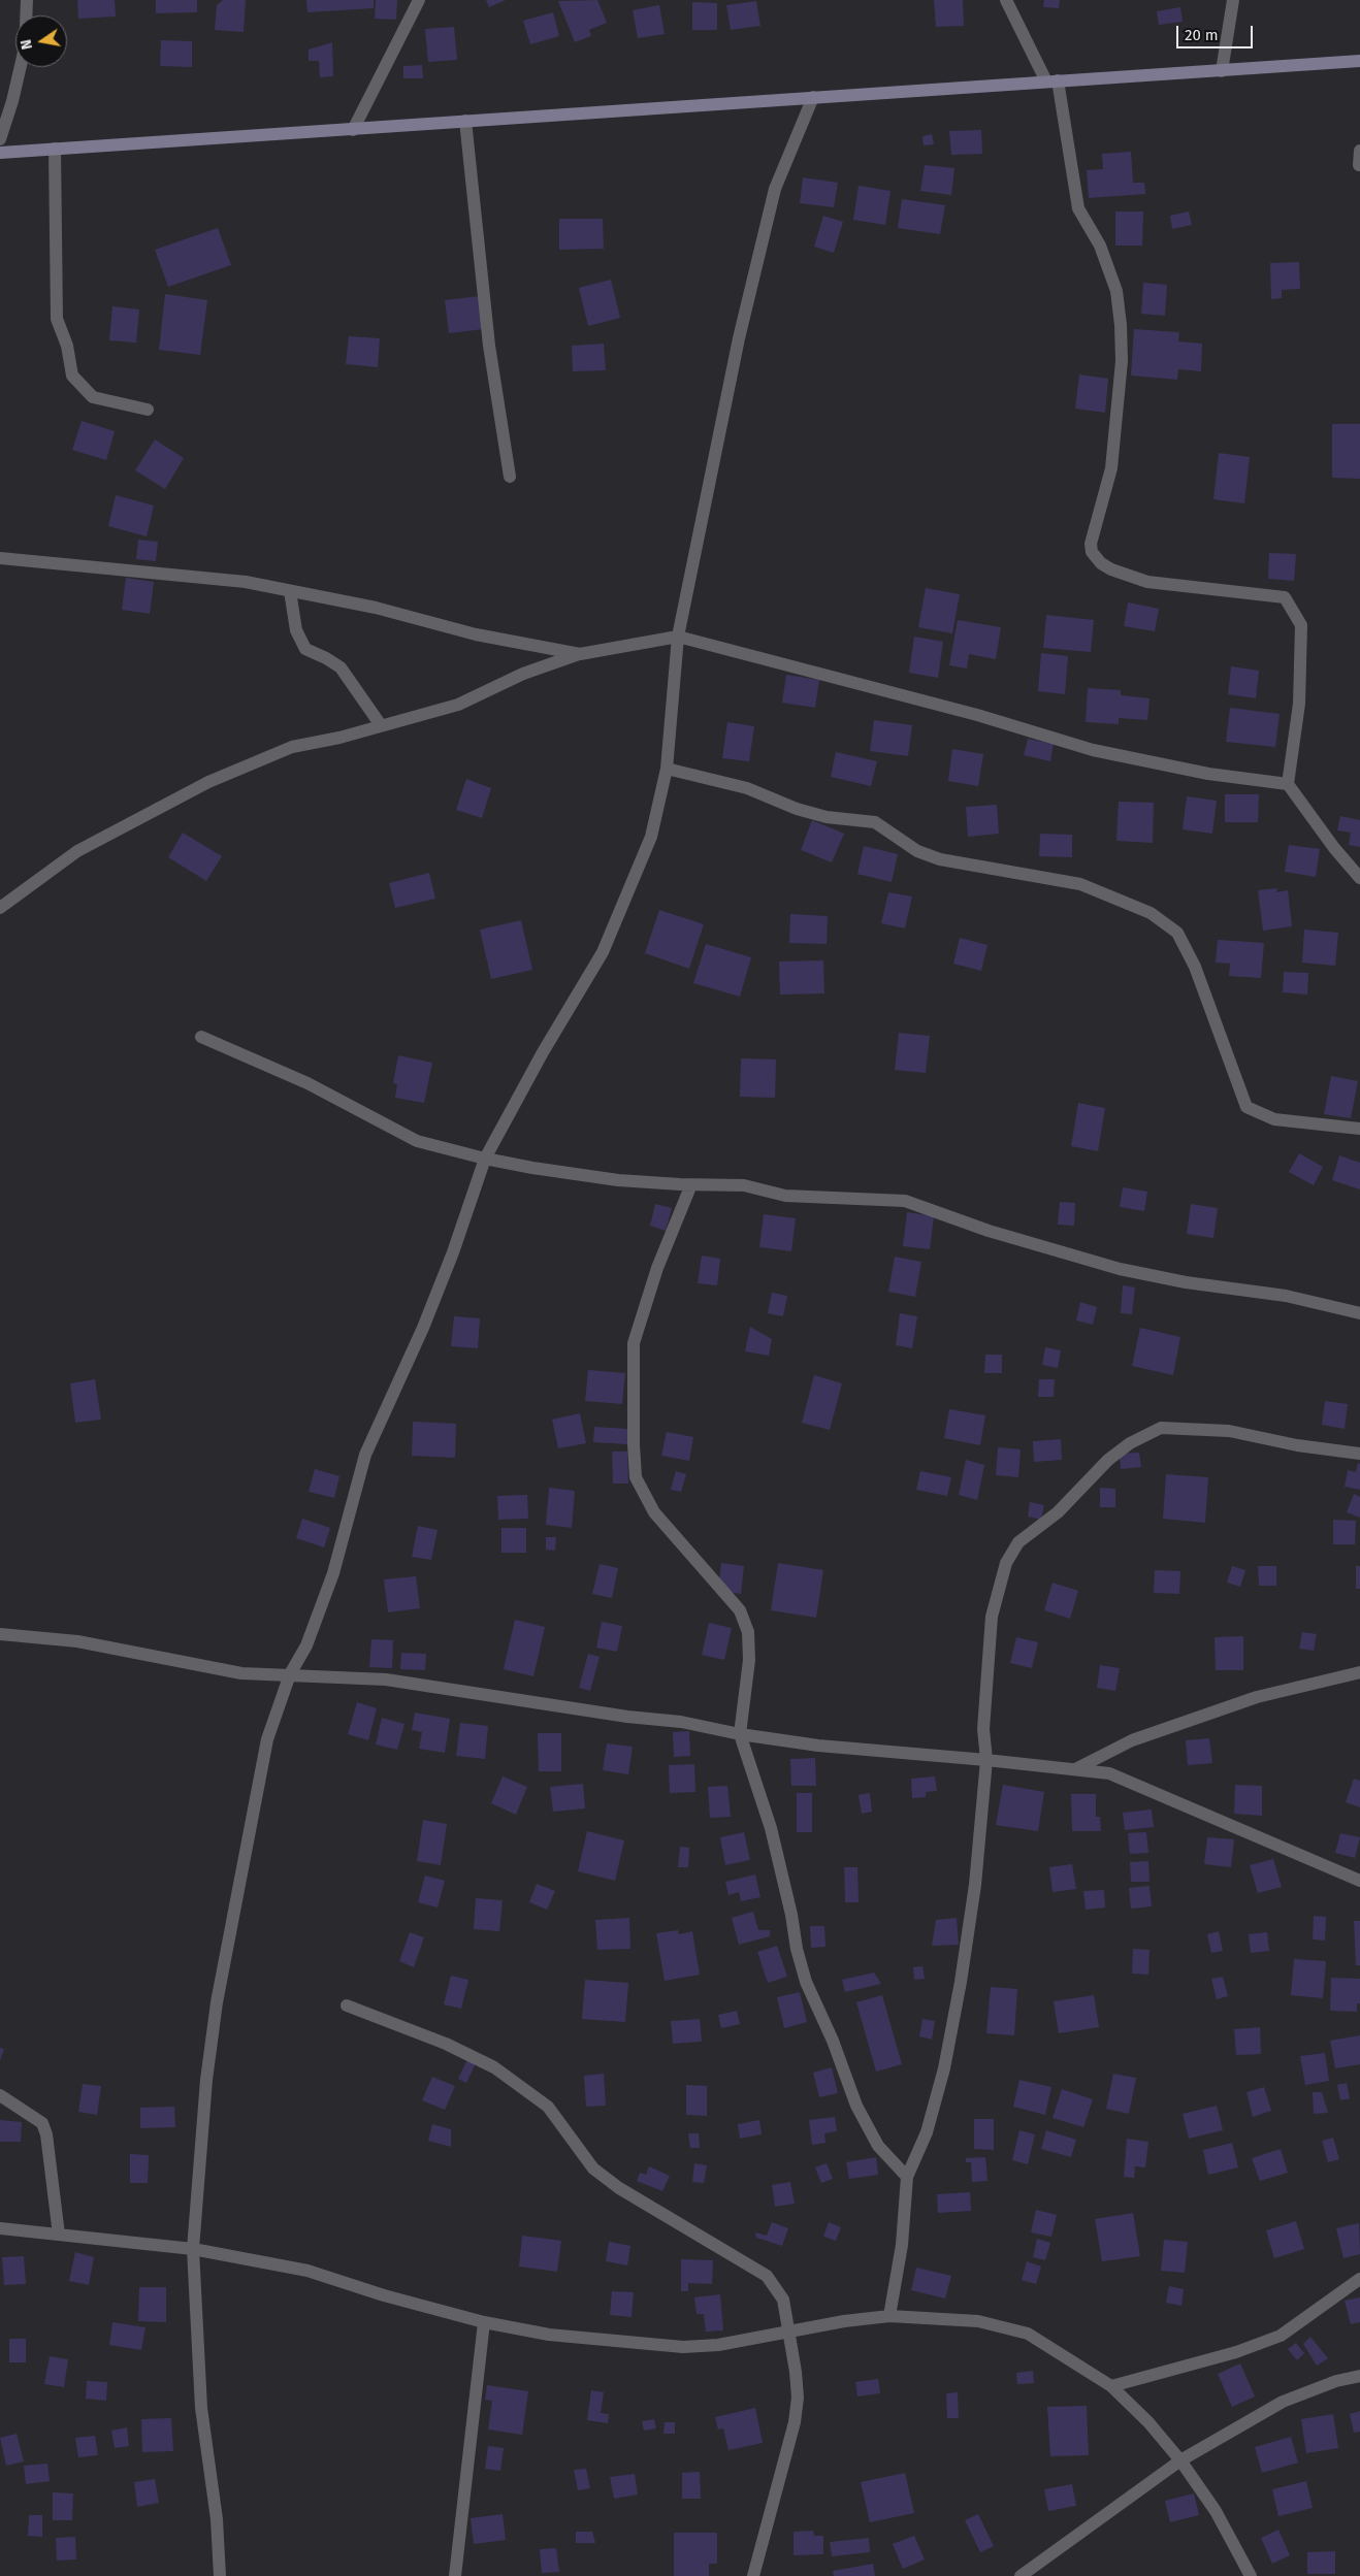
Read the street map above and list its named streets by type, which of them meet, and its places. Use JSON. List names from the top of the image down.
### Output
{
  "scale_bar": "20 m",
  "north": "left"
}
